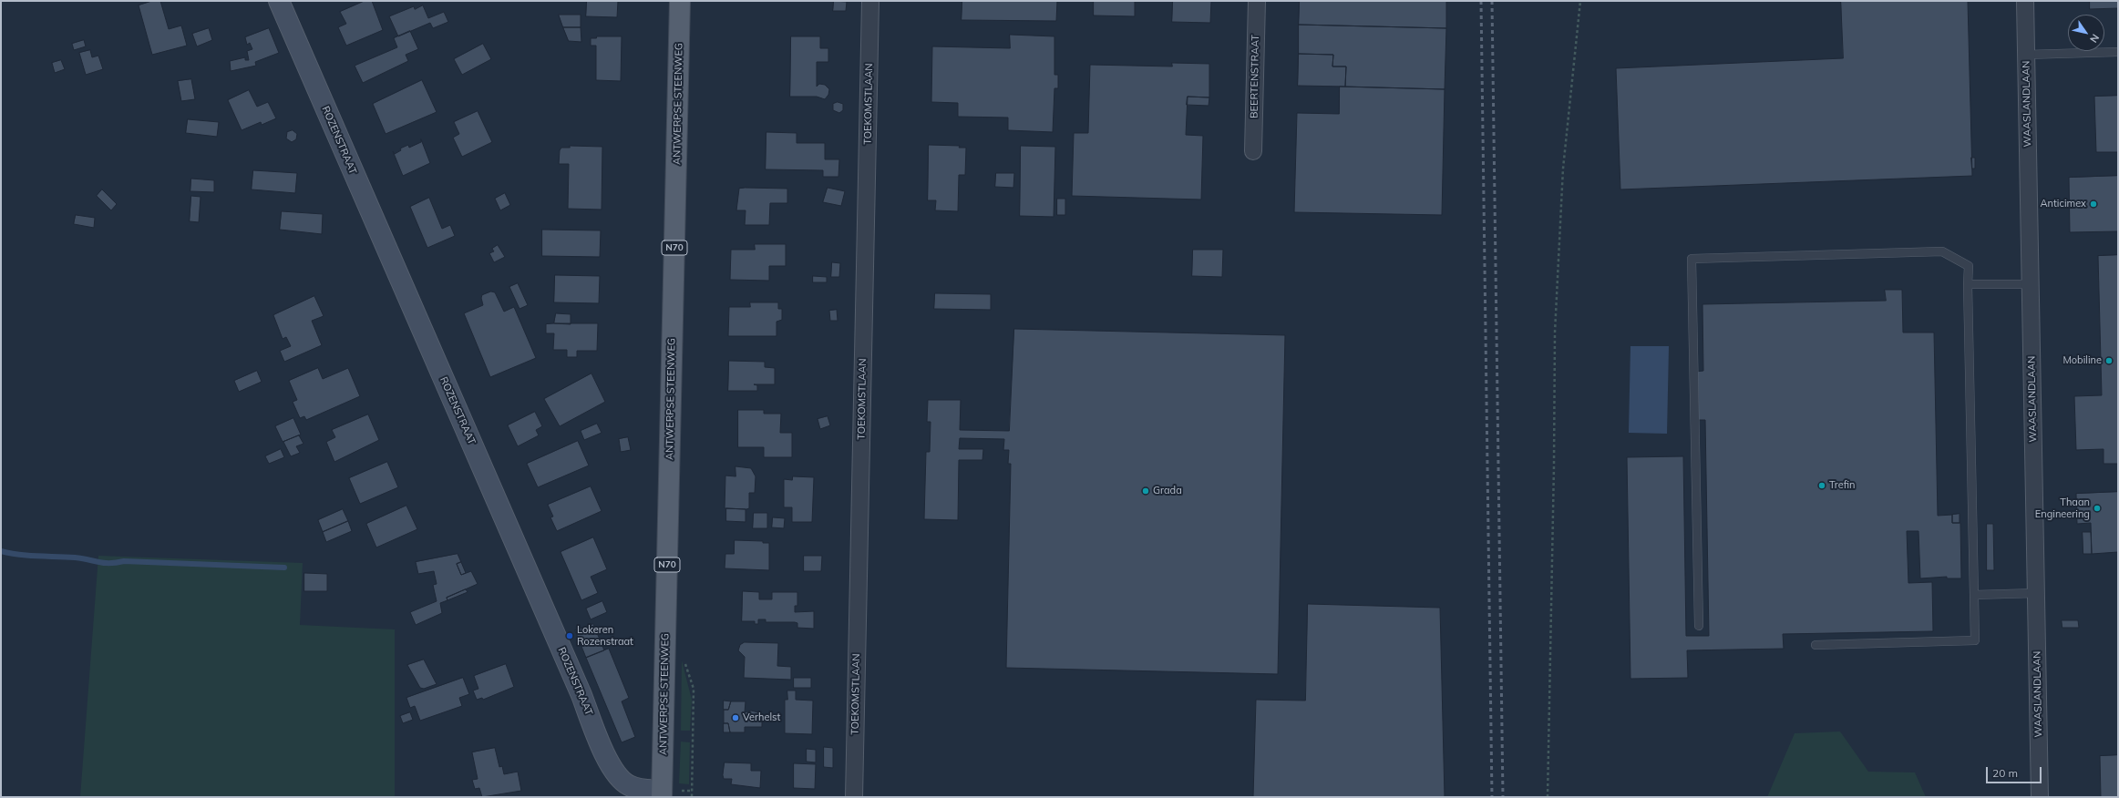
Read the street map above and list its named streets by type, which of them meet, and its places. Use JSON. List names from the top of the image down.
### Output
{
  "streets": {
    "main road": ["ANTWERPSE STEENWEG", "N70"],
    "street": [
      "BEERTENSTRAAT",
      "TOEKOMSTLAAN",
      "WAASLANDLAAN",
      "ROZENSTRAAT"
    ]
  },
  "crossings": [
    ["ANTWERPSE STEENWEG", "ROZENSTRAAT"]
  ],
  "places": [
    "Anticimex",
    "Mobiline",
    "Trefin",
    "Grada",
    "Thaan Engineering",
    "Lokeren Rozenstraat",
    "Verhelst"
  ],
  "scale_bar": "20 m",
  "north": "bottom right"
}
